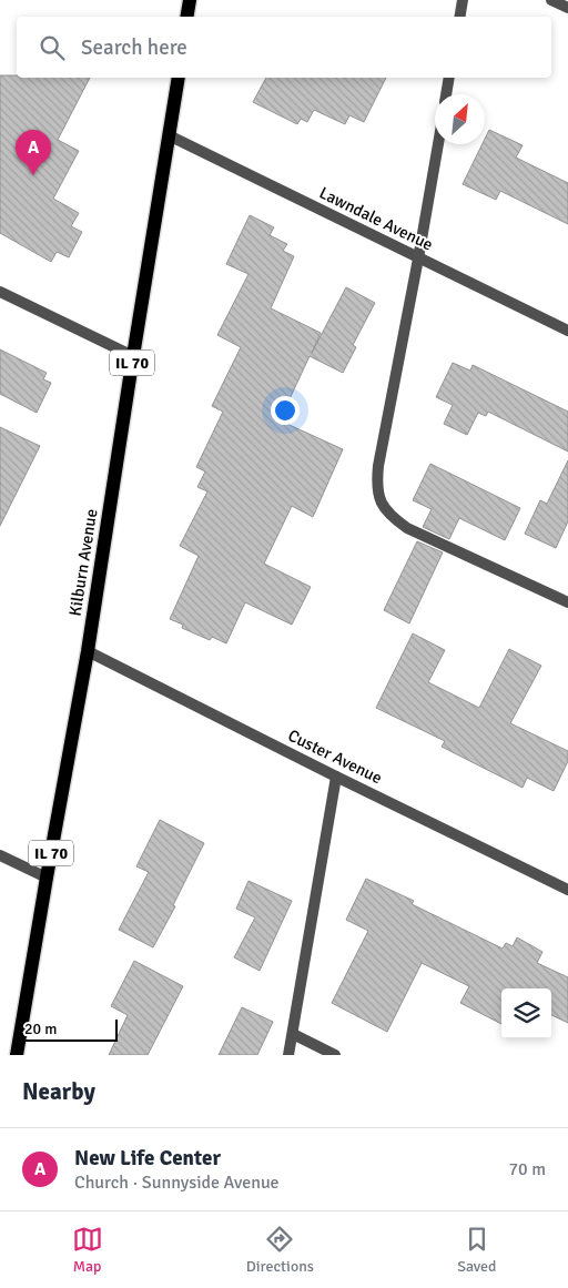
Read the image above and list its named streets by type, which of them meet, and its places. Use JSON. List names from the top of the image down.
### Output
{
  "streets": {
    "main road": ["IL 70", "Kilburn Avenue"],
    "street": ["Lawndale Avenue", "Custer Avenue"]
  },
  "crossings": [
    ["Lawndale Avenue", "Kilburn Avenue"],
    ["Kilburn Avenue", "Custer Avenue"]
  ],
  "scale_bar": "20 m",
  "north": "top right",
  "page": {
    "search": "Search here",
    "pins": "A",
    "scale": "20 m",
    "heading": "Nearby",
    "list": [
      {
        "mark": "A",
        "name": "New Life Center",
        "note": "Church · Sunnyside Avenue",
        "value": "70 m"
      }
    ],
    "nav": ["Map", "Directions", "Saved"]
  }
}
